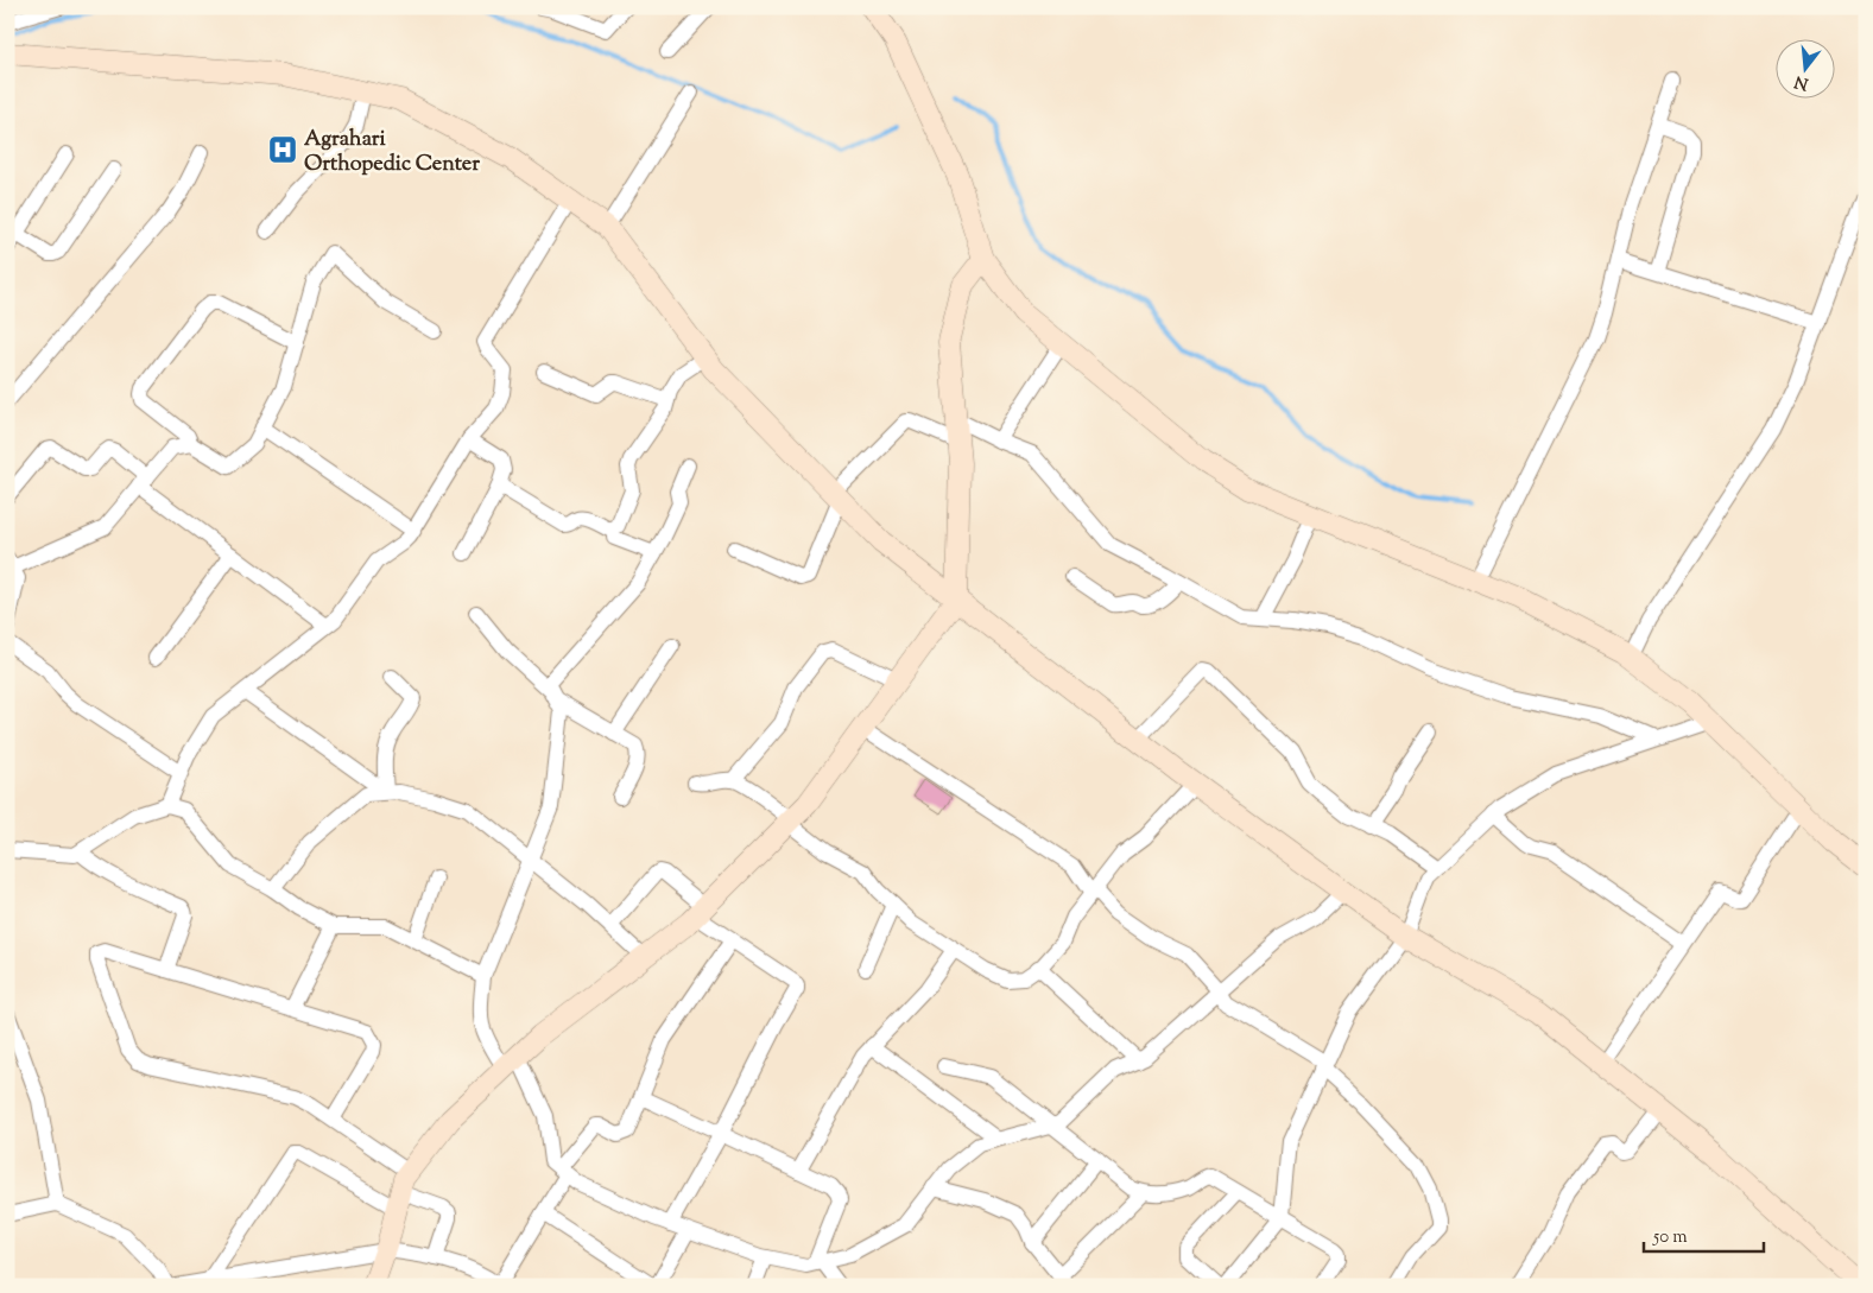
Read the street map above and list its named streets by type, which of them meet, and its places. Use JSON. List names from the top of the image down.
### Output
{
  "places": {
    "hospital": ["Agrahari Orthopedic Center"]
  },
  "scale_bar": "50 m",
  "north": "bottom"
}
